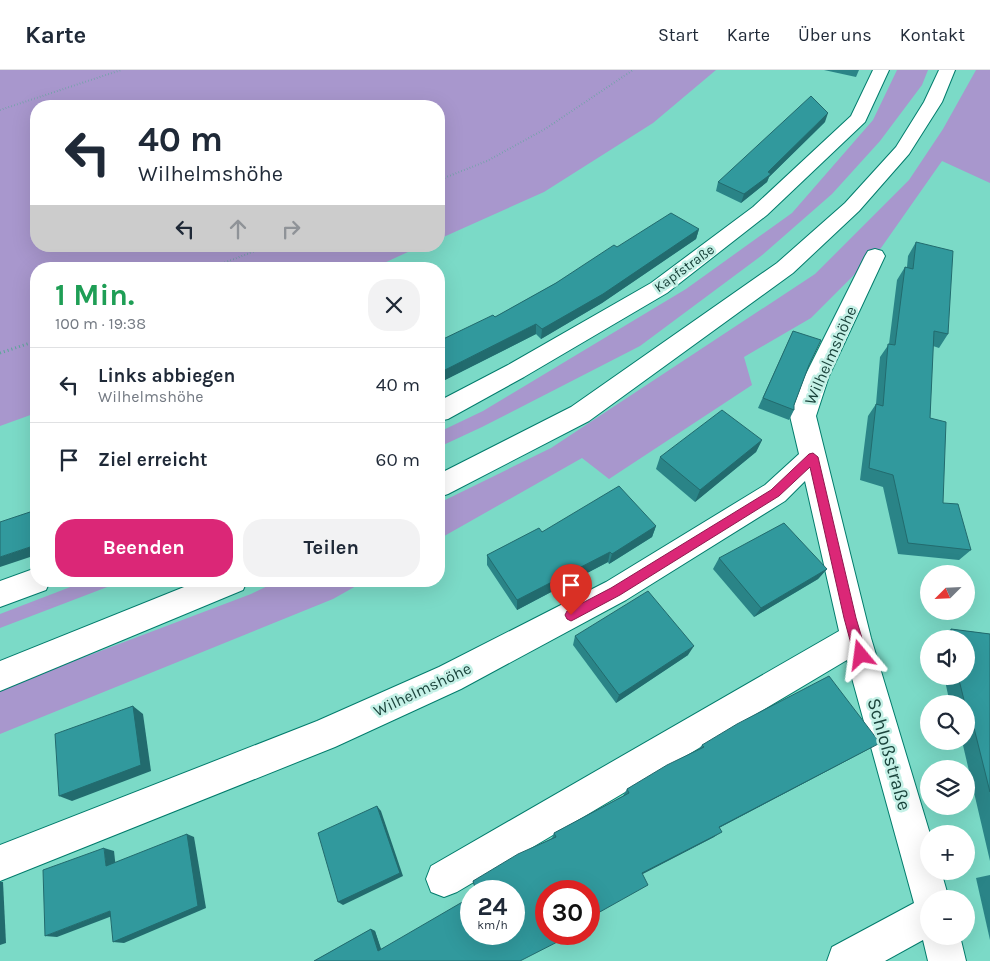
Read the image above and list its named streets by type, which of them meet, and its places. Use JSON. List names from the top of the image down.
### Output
{
  "streets": {
    "street": ["Kapfstraße", "Wilhelmshöhe", "Schloßstraße"]
  },
  "crossings": [
    ["Wilhelmshöhe", "Schloßstraße"]
  ],
  "north": "bottom left",
  "page": {
    "header": "Karte",
    "nav": [
      "Start",
      "Karte",
      "Über uns",
      "Kontakt"
    ],
    "turn": ["40 m", "Wilhelmshöhe"],
    "heading": ["1 Min.", "100 m · 19:38"],
    "list": [
      {
        "name": "Links abbiegen",
        "note": "Wilhelmshöhe",
        "value": "40 m"
      },
      {
        "name": "Ziel erreicht",
        "value": "60 m"
      }
    ],
    "buttons": ["Beenden", "Teilen"],
    "map_buttons": ["+", "−"],
    "speed": "24 km/h",
    "limit": "30"
  }
}
